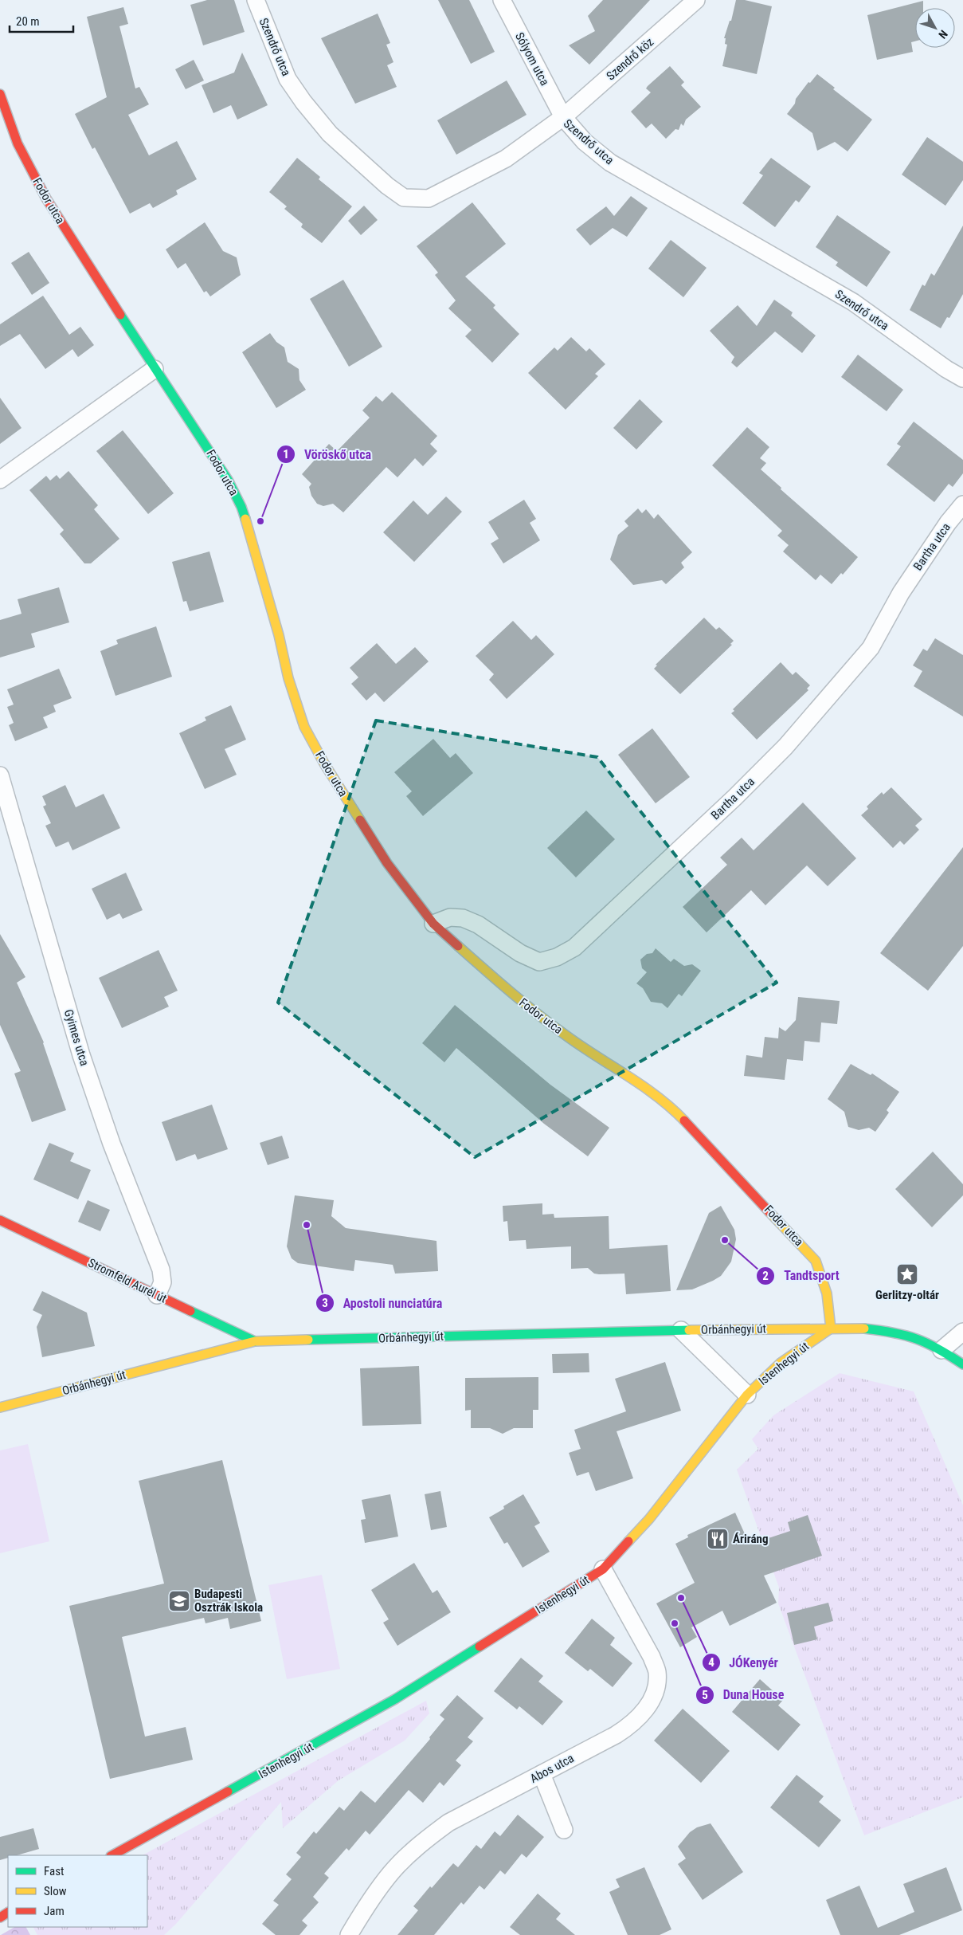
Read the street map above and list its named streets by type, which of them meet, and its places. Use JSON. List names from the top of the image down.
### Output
{
  "streets": {
    "street": [
      "Szendrő utca",
      "Sólyom utca",
      "Szendrő köz",
      "Fodor utca",
      "Bartha utca",
      "Gyimes utca",
      "Stromfeld Aurél út",
      "Orbánhegyi út",
      "Istenhegyi út",
      "Abos utca"
    ]
  },
  "crossings": [
    ["Szendrő utca", "Sólyom utca"],
    ["Szendrő utca", "Szendrő köz"],
    ["Sólyom utca", "Szendrő köz"],
    ["Fodor utca", "Bartha utca"],
    ["Fodor utca", "Orbánhegyi út"],
    ["Fodor utca", "Istenhegyi út"],
    ["Gyimes utca", "Stromfeld Aurél út"],
    ["Stromfeld Aurél út", "Orbánhegyi út"],
    ["Orbánhegyi út", "Istenhegyi út"],
    ["Istenhegyi út", "Abos utca"]
  ],
  "places": {
    "other": [
      "Vöröskő utca",
      "Apostoli nunciatúra",
      "Tandtsport",
      "JÓKenyér",
      "Duna House"
    ],
    "place": ["Gerlitzy-oltár"],
    "restaurant": ["Áriráng"],
    "school or university": ["Budapesti Osztrák Iskola"]
  },
  "legend": ["Fast", "Slow", "Jam"],
  "scale_bar": "20 m",
  "north": "bottom right"
}
